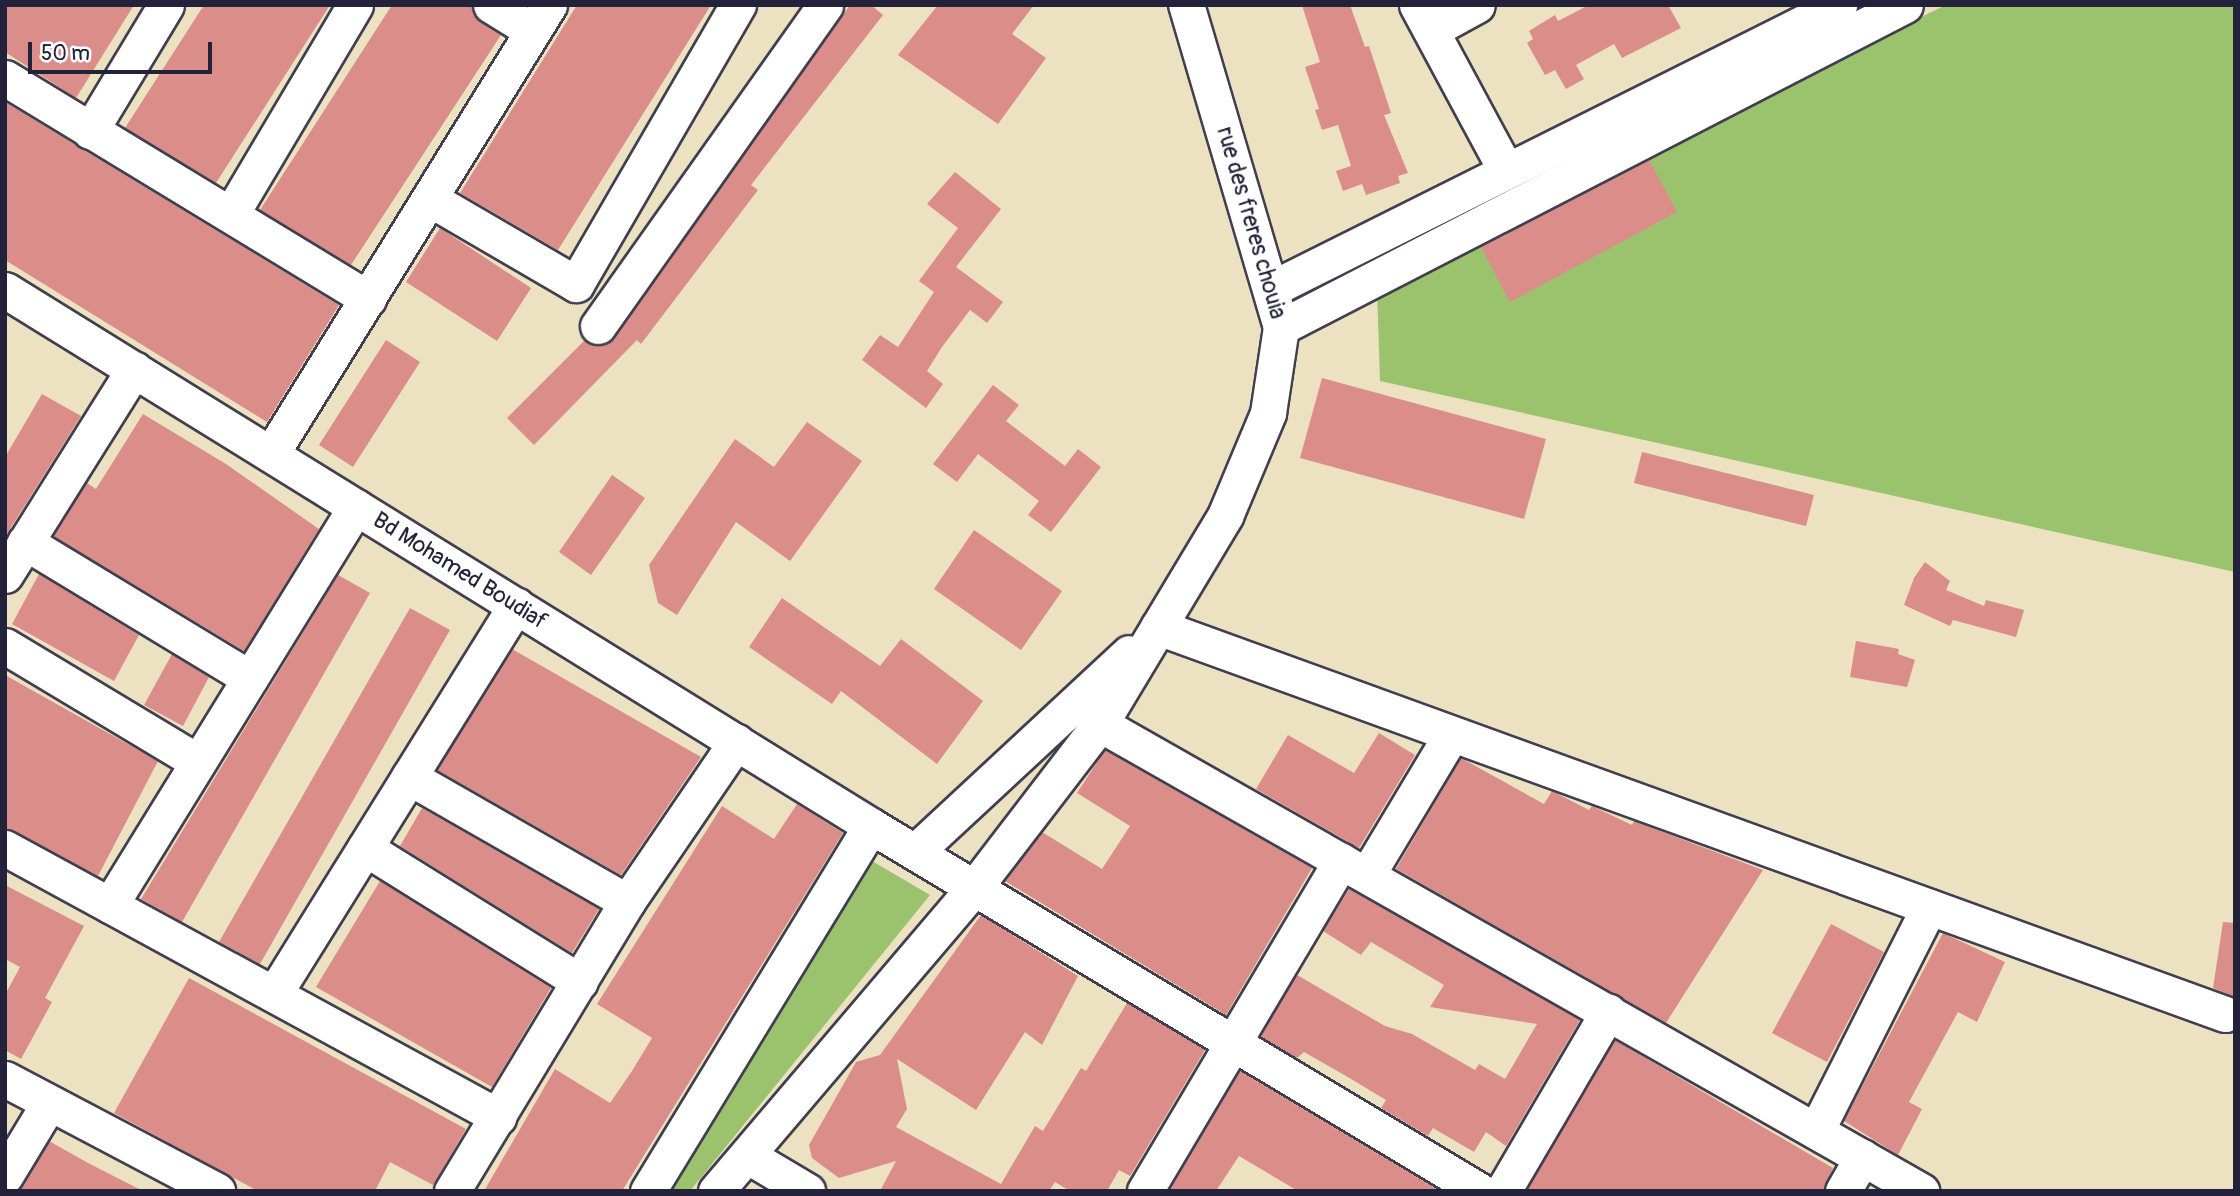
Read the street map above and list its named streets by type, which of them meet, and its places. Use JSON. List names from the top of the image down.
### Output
{
  "streets": {
    "street": ["rue des freres chouia", "Bd Mohamed Boudiaf"]
  },
  "crossings": [
    ["rue des freres chouia", "Bd Mohamed Boudiaf"]
  ],
  "scale_bar": "50 m"
}
